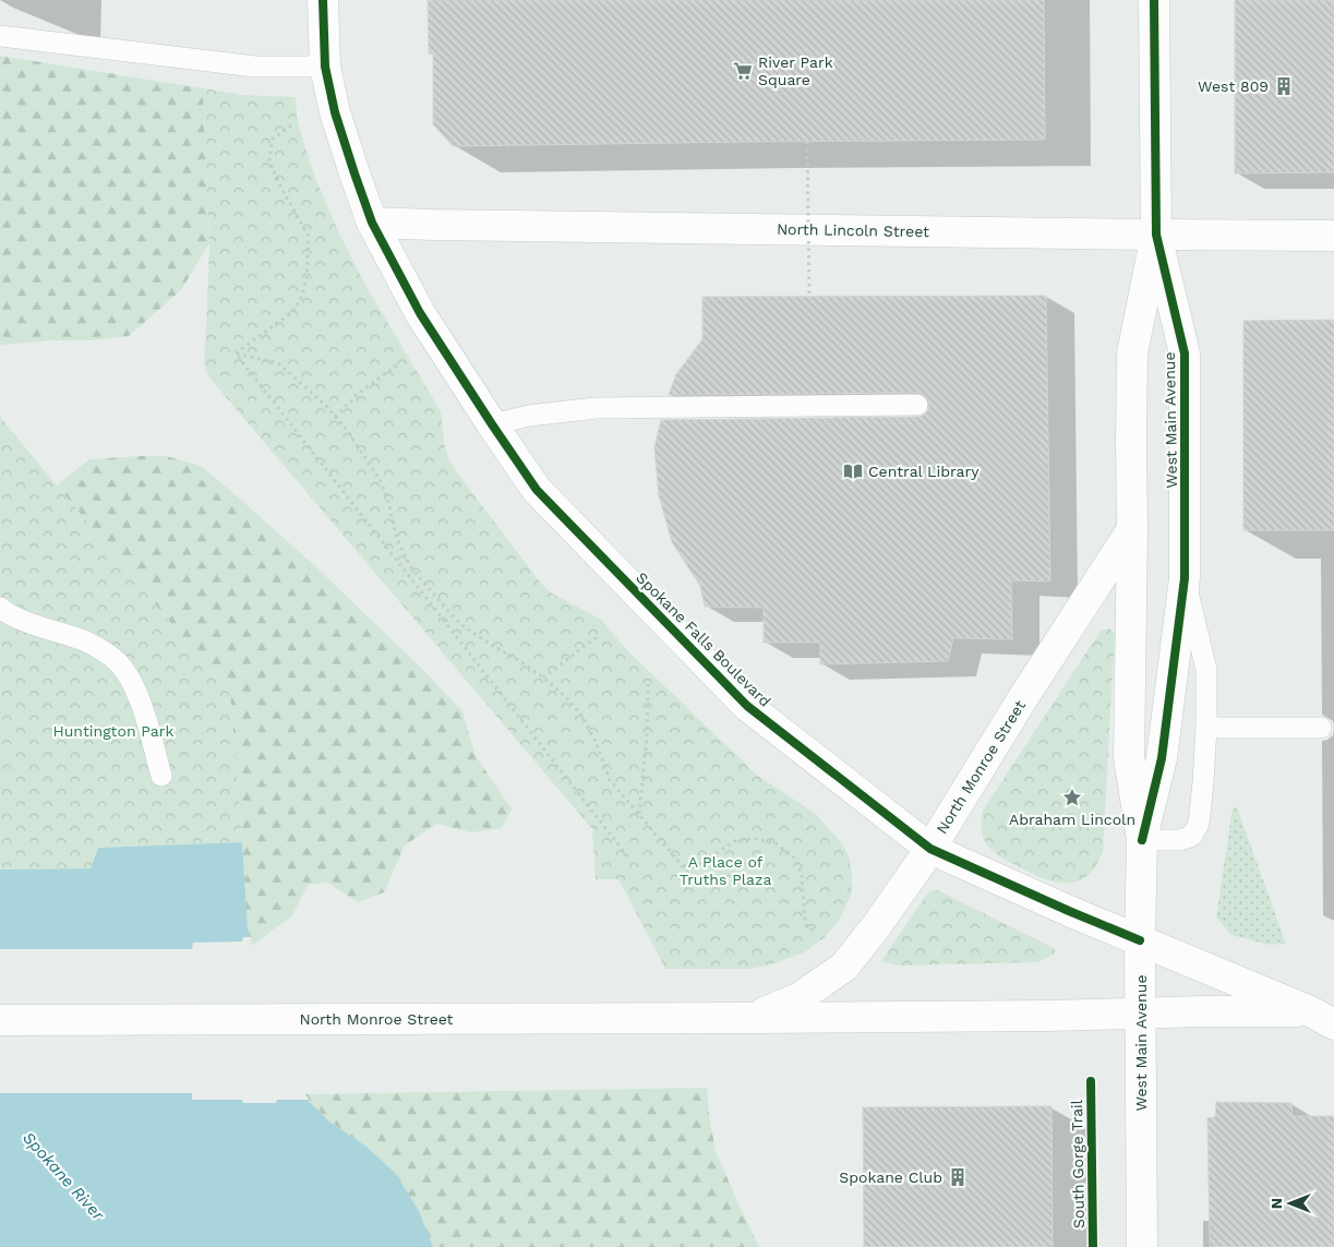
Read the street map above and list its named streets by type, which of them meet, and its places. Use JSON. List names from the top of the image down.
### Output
{
  "streets": {
    "main road": [
      "North Lincoln Street",
      "West Main Avenue",
      "Spokane Falls Boulevard",
      "North Monroe Street"
    ],
    "cycle path": ["South Gorge Trail"]
  },
  "crossings": [
    ["North Lincoln Street", "West Main Avenue"],
    ["North Lincoln Street", "Spokane Falls Boulevard"],
    ["West Main Avenue", "Spokane Falls Boulevard"],
    ["West Main Avenue", "North Monroe Street"],
    ["Spokane Falls Boulevard", "North Monroe Street"]
  ],
  "water": ["Spokane River"],
  "parks": ["Huntington Park", "A Place of Truths Plaza"],
  "places": {
    "supermarket": ["River Park Square"],
    "building": ["West 809", "Spokane Club"],
    "library": ["Central Library"],
    "place": ["Abraham Lincoln"]
  },
  "north": "left"
}
